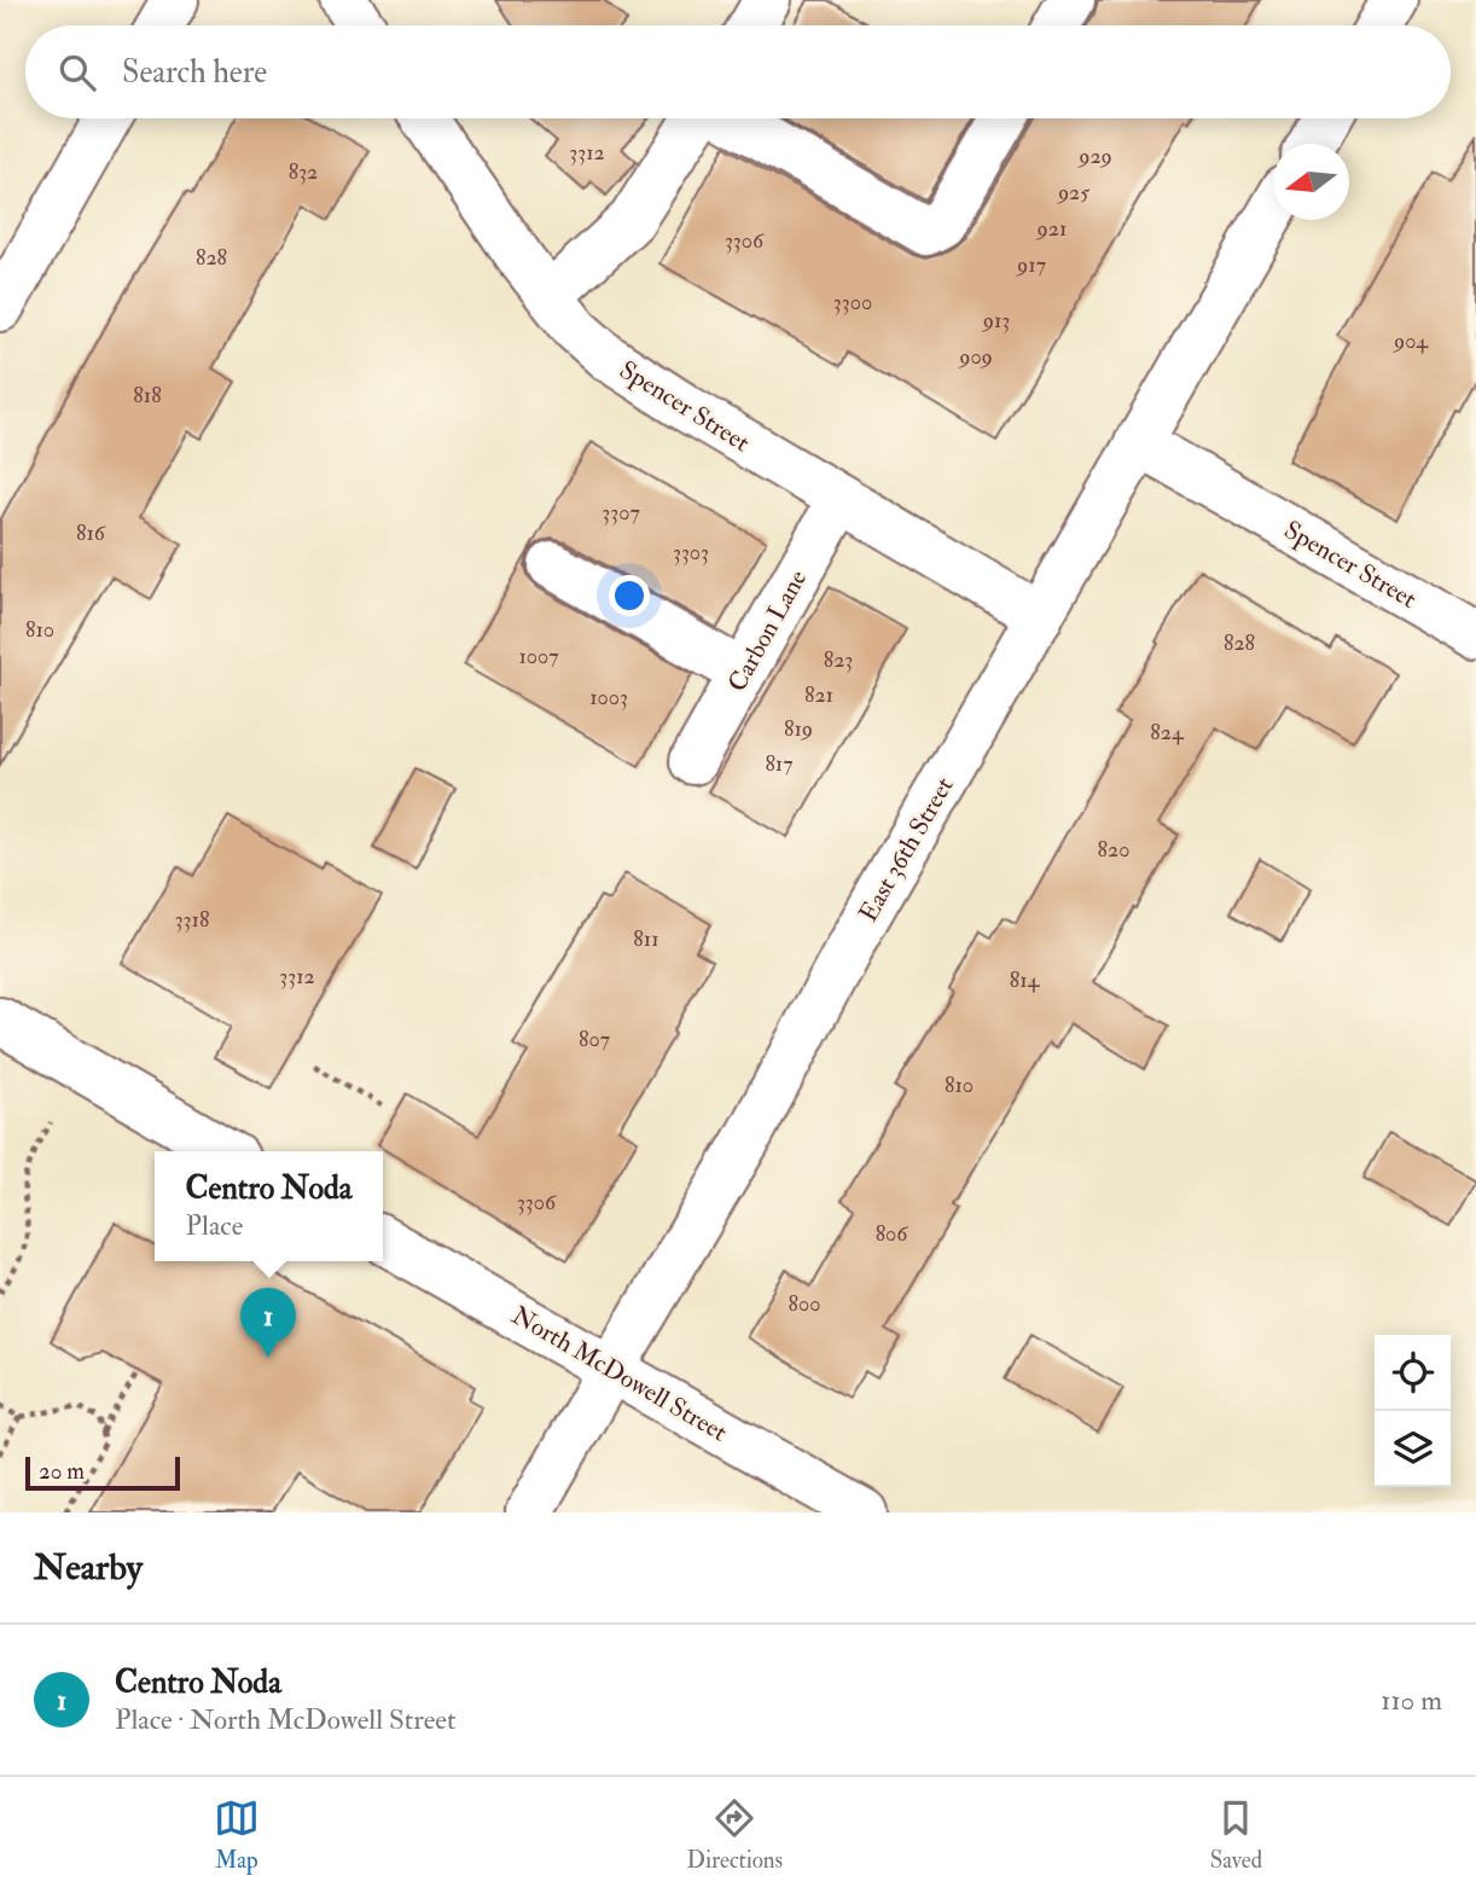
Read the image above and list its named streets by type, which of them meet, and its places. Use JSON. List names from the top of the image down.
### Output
{
  "streets": {
    "street": [
      "Spencer Street",
      "Carbon Lane",
      "East 36th Street",
      "North McDowell Street"
    ]
  },
  "crossings": [
    ["Spencer Street", "Carbon Lane"],
    ["Spencer Street", "East 36th Street"],
    ["East 36th Street", "North McDowell Street"]
  ],
  "house_numbers": [
    "3312",
    "929",
    "832",
    "925",
    "921",
    "3306",
    "828",
    "917",
    "3300",
    "913",
    "904",
    "909",
    "818",
    "3307",
    "816",
    "3303",
    "810",
    "828",
    "1007",
    "823",
    "821",
    "1003",
    "819",
    "824",
    "817",
    "820",
    "3318",
    "811",
    "3312",
    "814",
    "807",
    "810",
    "3306",
    "806",
    "800"
  ],
  "scale_bar": "20 m",
  "north": "left",
  "page": {
    "search": "Search here",
    "popup": ["Centro Noda", "Place"],
    "pins": "1",
    "scale": "20 m",
    "heading": "Nearby",
    "list": [
      {
        "mark": "1",
        "name": "Centro Noda",
        "note": "Place · North McDowell Street",
        "value": "110 m"
      }
    ],
    "nav": ["Map", "Directions", "Saved"]
  }
}
